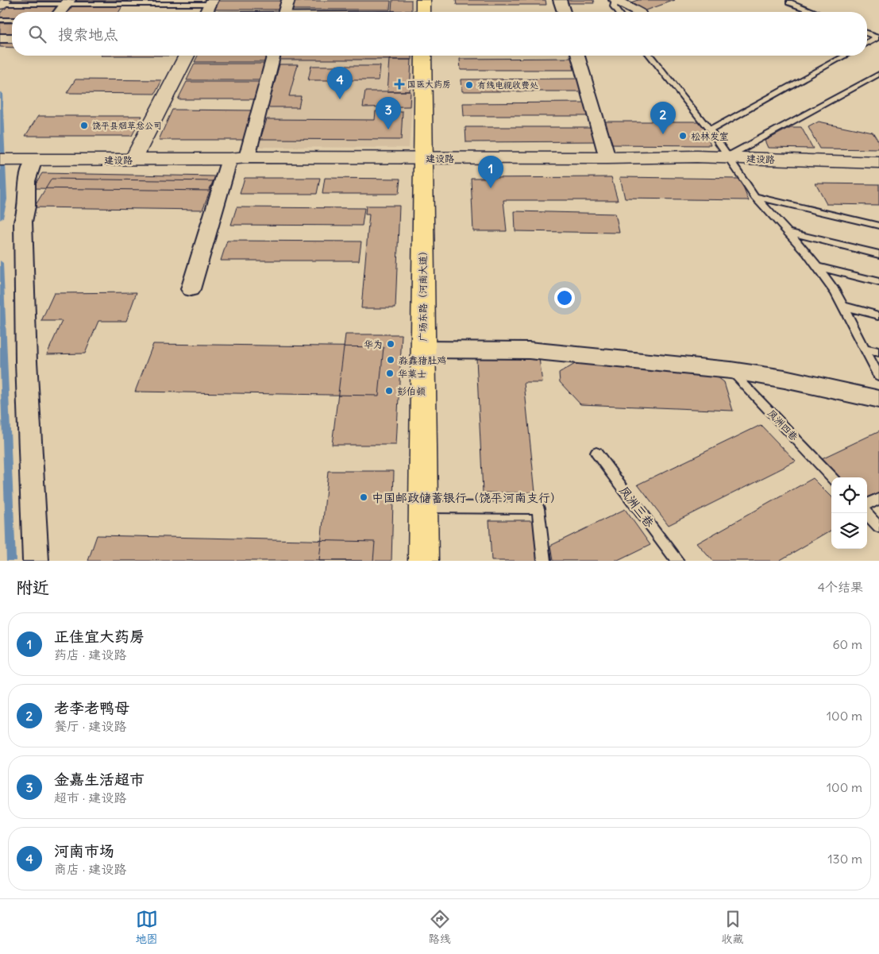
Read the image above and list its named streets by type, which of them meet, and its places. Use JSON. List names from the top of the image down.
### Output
{
  "streets": {
    "main road": ["建设路", "广场东路（河南大道）"],
    "lane": ["凤洲四巷", "凤洲三巷"]
  },
  "crossings": [
    ["建设路", "广场东路（河南大道）"]
  ],
  "places": {
    "health": ["国医大药房"],
    "other": [
      "有线电视收费处",
      "饶平县烟草总公司",
      "松林发室",
      "华为",
      "淼鑫猪肚鸡",
      "华莱士",
      "彭伯顿",
      "中国邮政储蓄银行（饶平河南支行）"
    ]
  },
  "page": {
    "search": "搜索地点",
    "pins": [
      "4",
      "3",
      "2",
      "1"
    ],
    "heading": ["附近", "4个结果"],
    "list": [
      {
        "mark": "1",
        "name": "正佳宜大药房",
        "note": "药店 · 建设路",
        "value": "60 m"
      },
      {
        "mark": "2",
        "name": "老李老鸭母",
        "note": "餐厅 · 建设路",
        "value": "100 m"
      },
      {
        "mark": "3",
        "name": "金嘉生活超市",
        "note": "超市 · 建设路",
        "value": "100 m"
      },
      {
        "mark": "4",
        "name": "河南市场",
        "note": "商店 · 建设路",
        "value": "130 m"
      }
    ],
    "nav": ["地图", "路线", "收藏"]
  }
}
